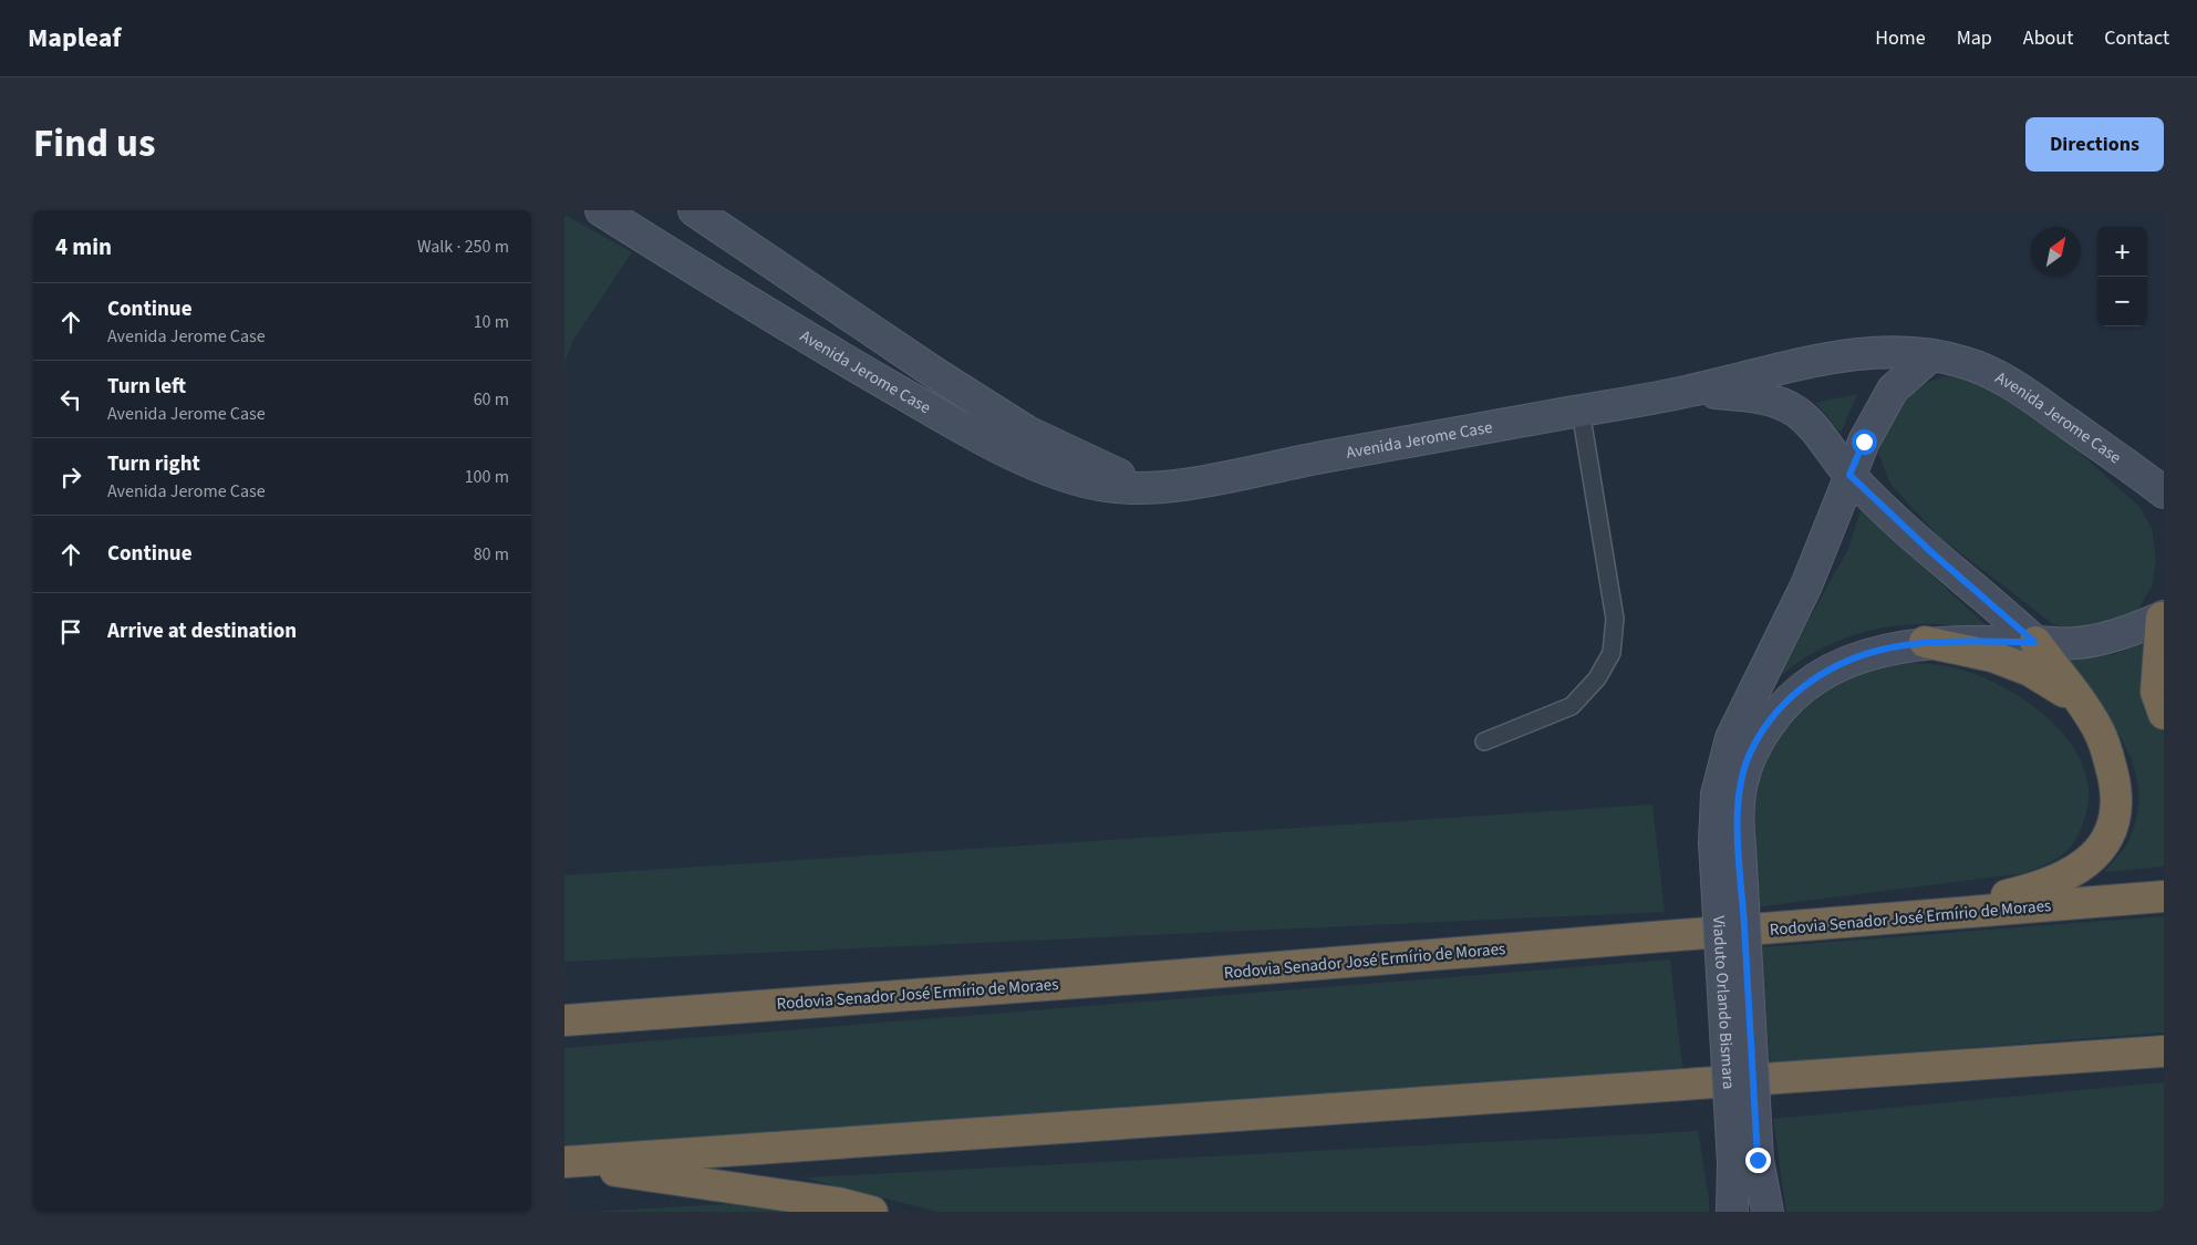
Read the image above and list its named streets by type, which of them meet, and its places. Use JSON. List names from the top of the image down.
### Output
{
  "streets": {
    "highway": ["Rodovia Senador José Ermírio de Moraes"],
    "main road": ["Avenida Jerome Case"]
  },
  "north": "top right",
  "page": {
    "header": "Mapleaf",
    "nav": [
      "Home",
      "Map",
      "About",
      "Contact"
    ],
    "title": "Find us",
    "buttons": "Directions",
    "heading": ["4 min", "Walk · 250 m"],
    "map_buttons": ["+", "−"],
    "list": [
      ["Continue", "Avenida Jerome Case", "10 m"],
      ["Turn left", "Avenida Jerome Case", "60 m"],
      ["Turn right", "Avenida Jerome Case", "100 m"],
      ["Continue", "80 m"],
      "Arrive at destination"
    ]
  }
}
